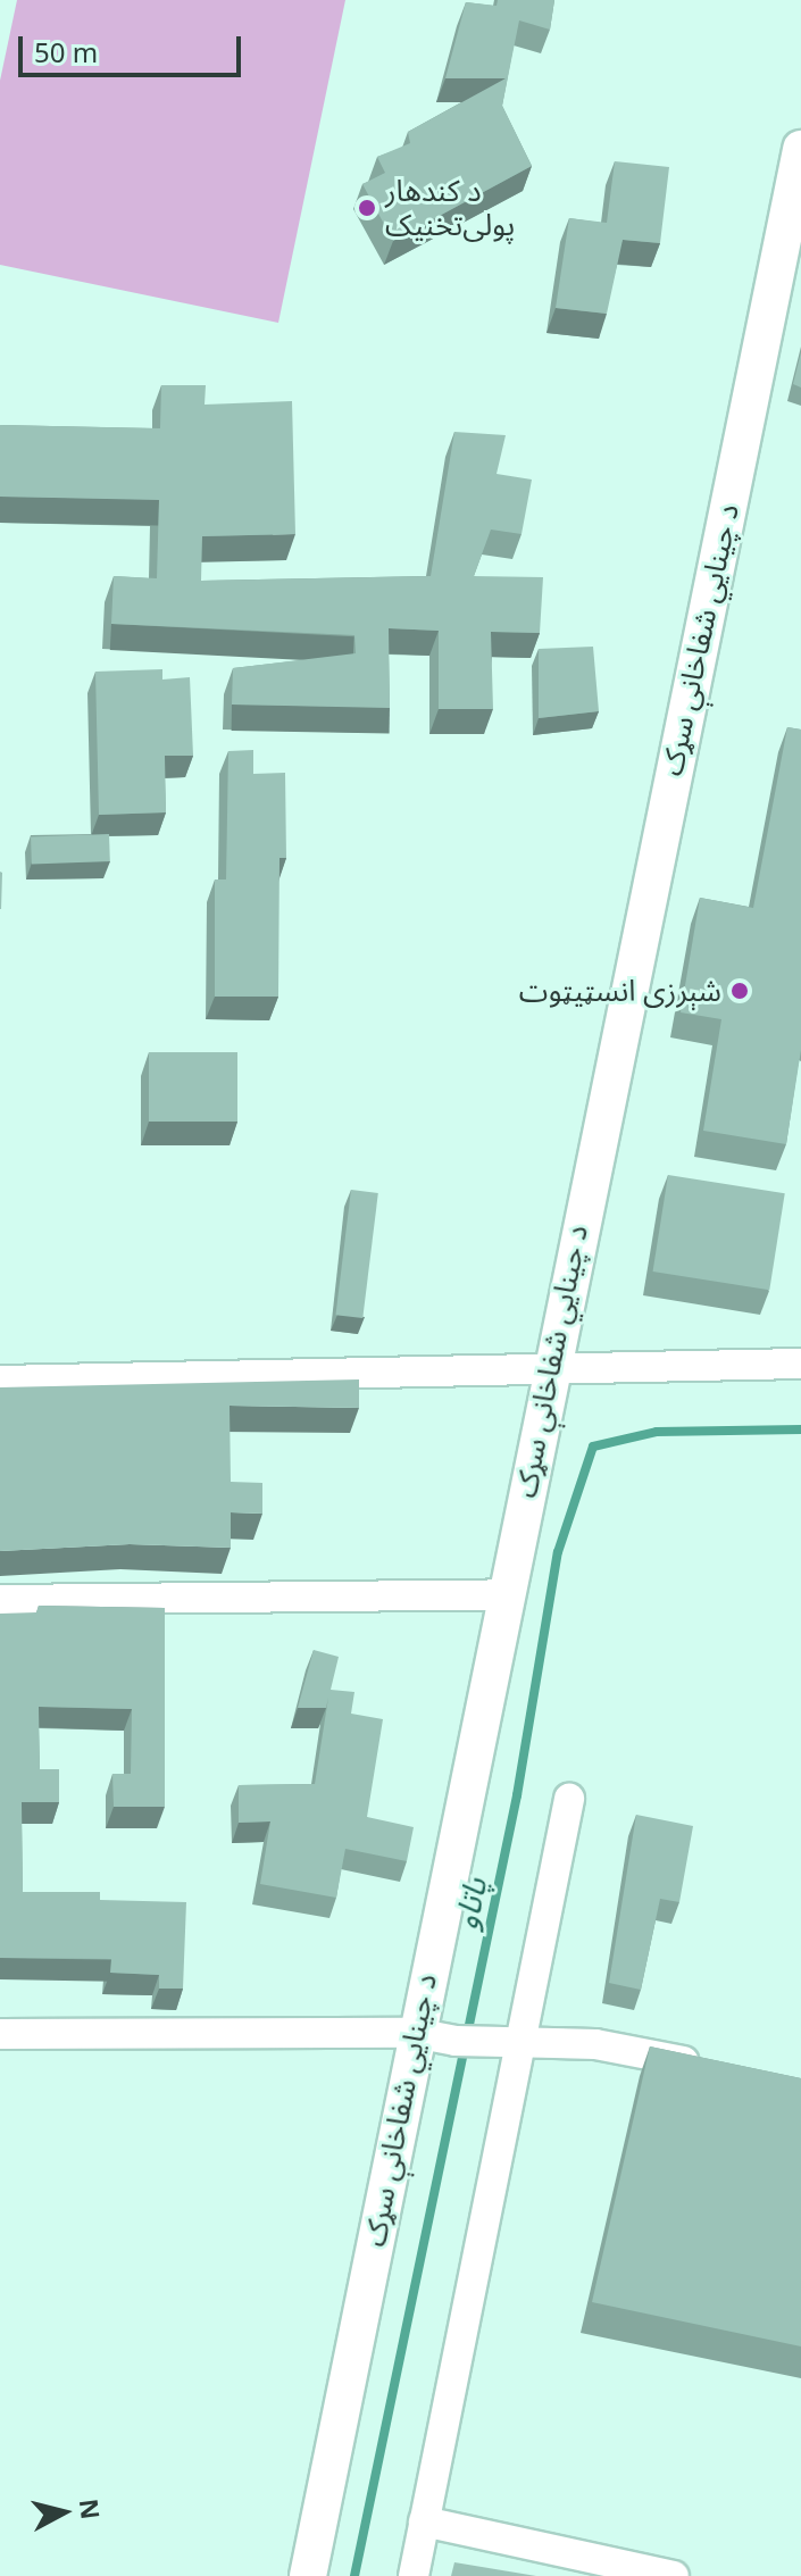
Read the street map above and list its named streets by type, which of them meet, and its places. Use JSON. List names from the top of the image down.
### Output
{
  "streets": {
    "main road": ["د چينايي شفاخانې سړک"]
  },
  "water": ["پاتاو"],
  "places": ["د کندهار پولی‌تخنیک", "شېرزی انسټيټوت"],
  "scale_bar": "50 m",
  "north": "right"
}
